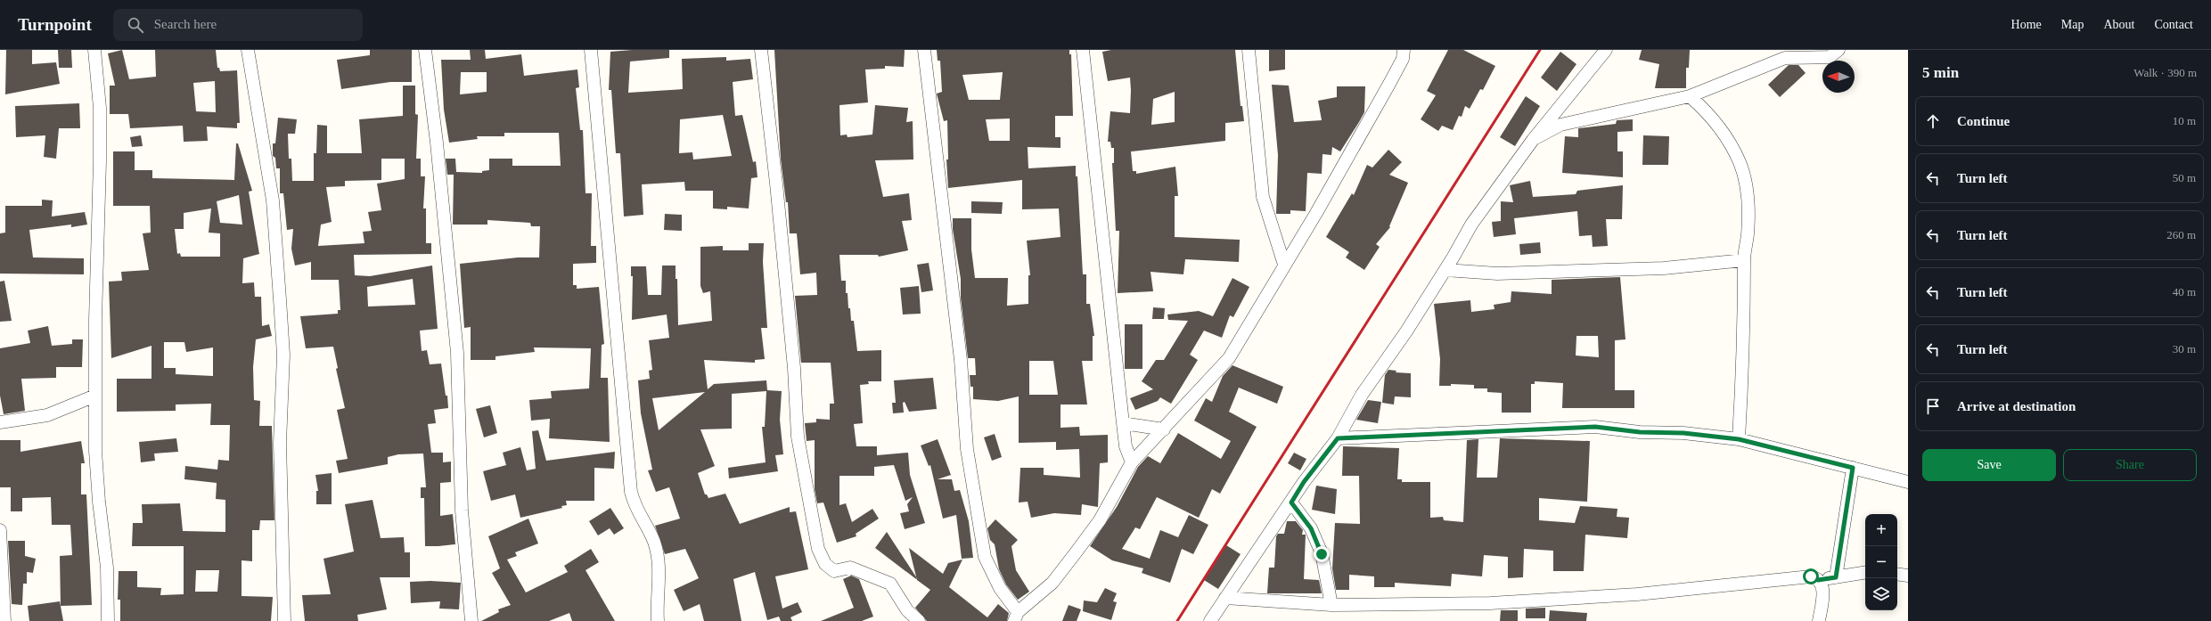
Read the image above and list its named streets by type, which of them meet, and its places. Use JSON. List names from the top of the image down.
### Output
{
  "north": "left",
  "page": {
    "header": "Turnpoint",
    "search": "Search here",
    "nav": [
      "Home",
      "Map",
      "About",
      "Contact"
    ],
    "heading": ["5 min", "Walk · 390 m"],
    "list": [
      ["Continue", "10 m"],
      ["Turn left", "50 m"],
      ["Turn left", "260 m"],
      ["Turn left", "40 m"],
      ["Turn left", "30 m"],
      "Arrive at destination"
    ],
    "buttons": ["Save", "Share"],
    "map_buttons": ["+", "−"]
  }
}
